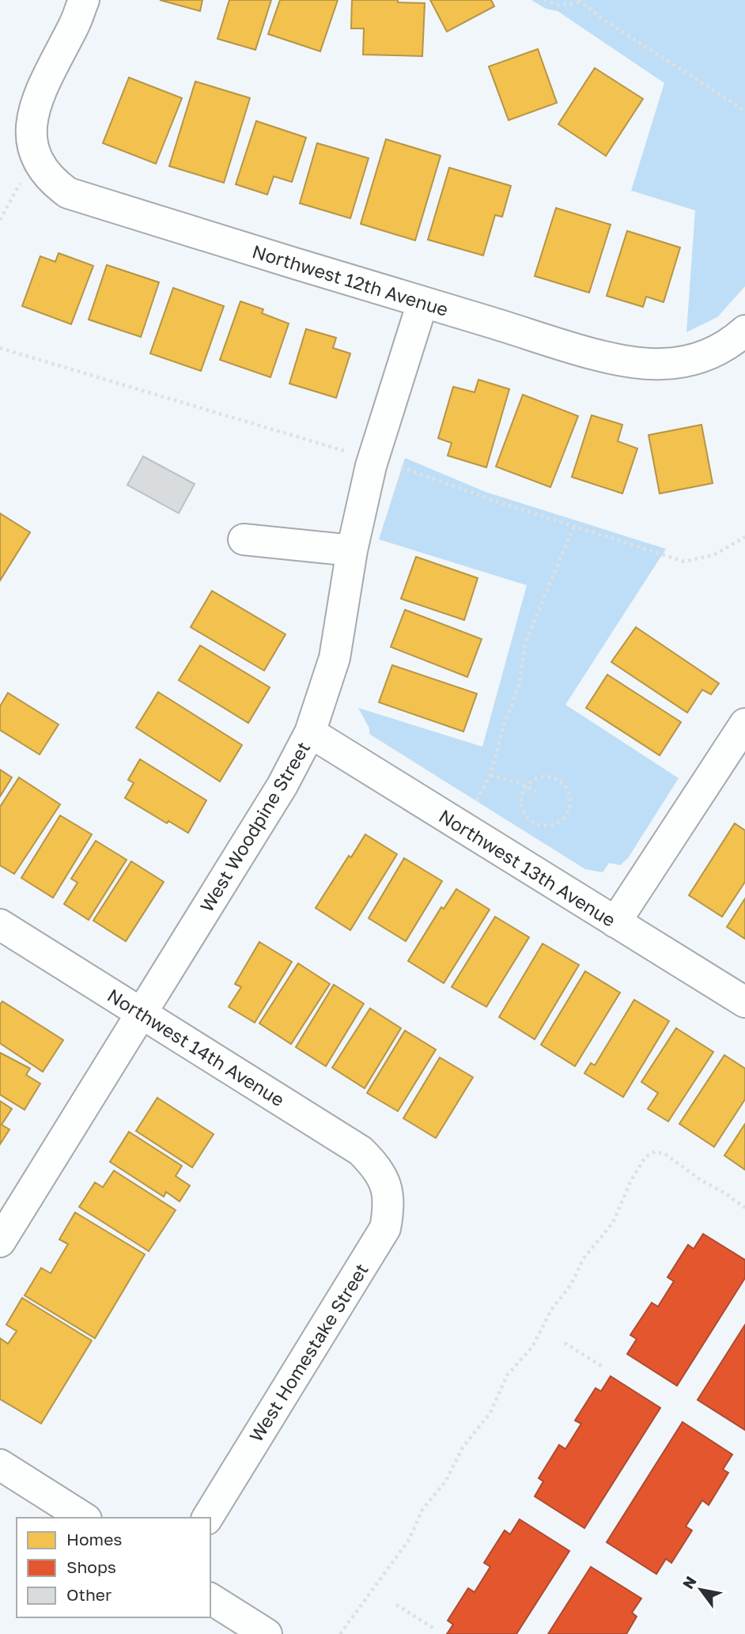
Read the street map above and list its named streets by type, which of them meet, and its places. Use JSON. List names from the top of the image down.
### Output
{
  "streets": {
    "street": [
      "Northwest 12th Avenue",
      "West Woodpine Street",
      "Northwest 13th Avenue",
      "Northwest 14th Avenue",
      "West Homestake Street"
    ]
  },
  "crossings": [
    ["Northwest 12th Avenue", "West Woodpine Street"],
    ["West Woodpine Street", "Northwest 13th Avenue"],
    ["West Woodpine Street", "Northwest 14th Avenue"],
    ["Northwest 14th Avenue", "West Homestake Street"]
  ],
  "legend": ["Homes", "Shops", "Other"],
  "north": "top left"
}
